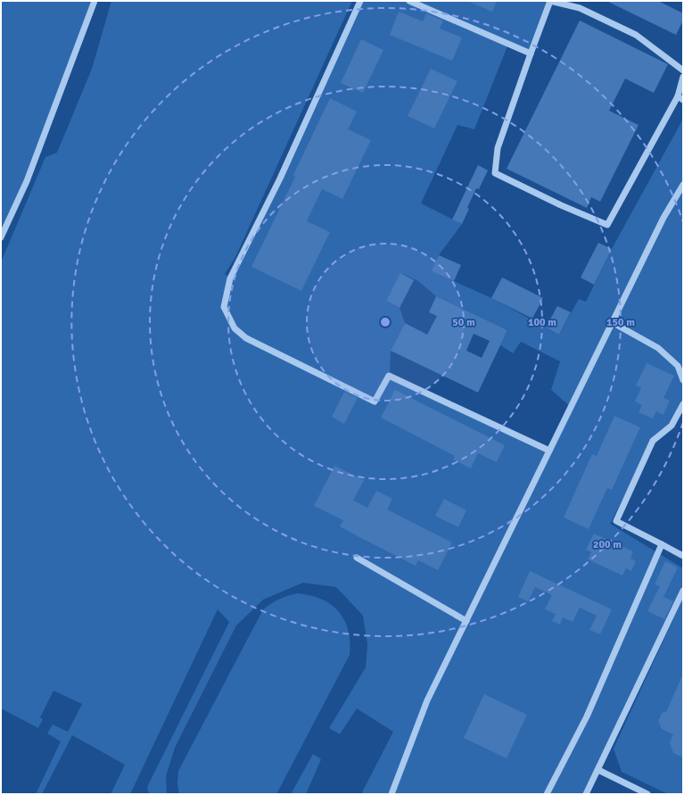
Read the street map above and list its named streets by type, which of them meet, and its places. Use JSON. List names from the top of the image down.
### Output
{
  "rings": [
    "50 m",
    "100 m",
    "150 m",
    "200 m"
  ]
}
